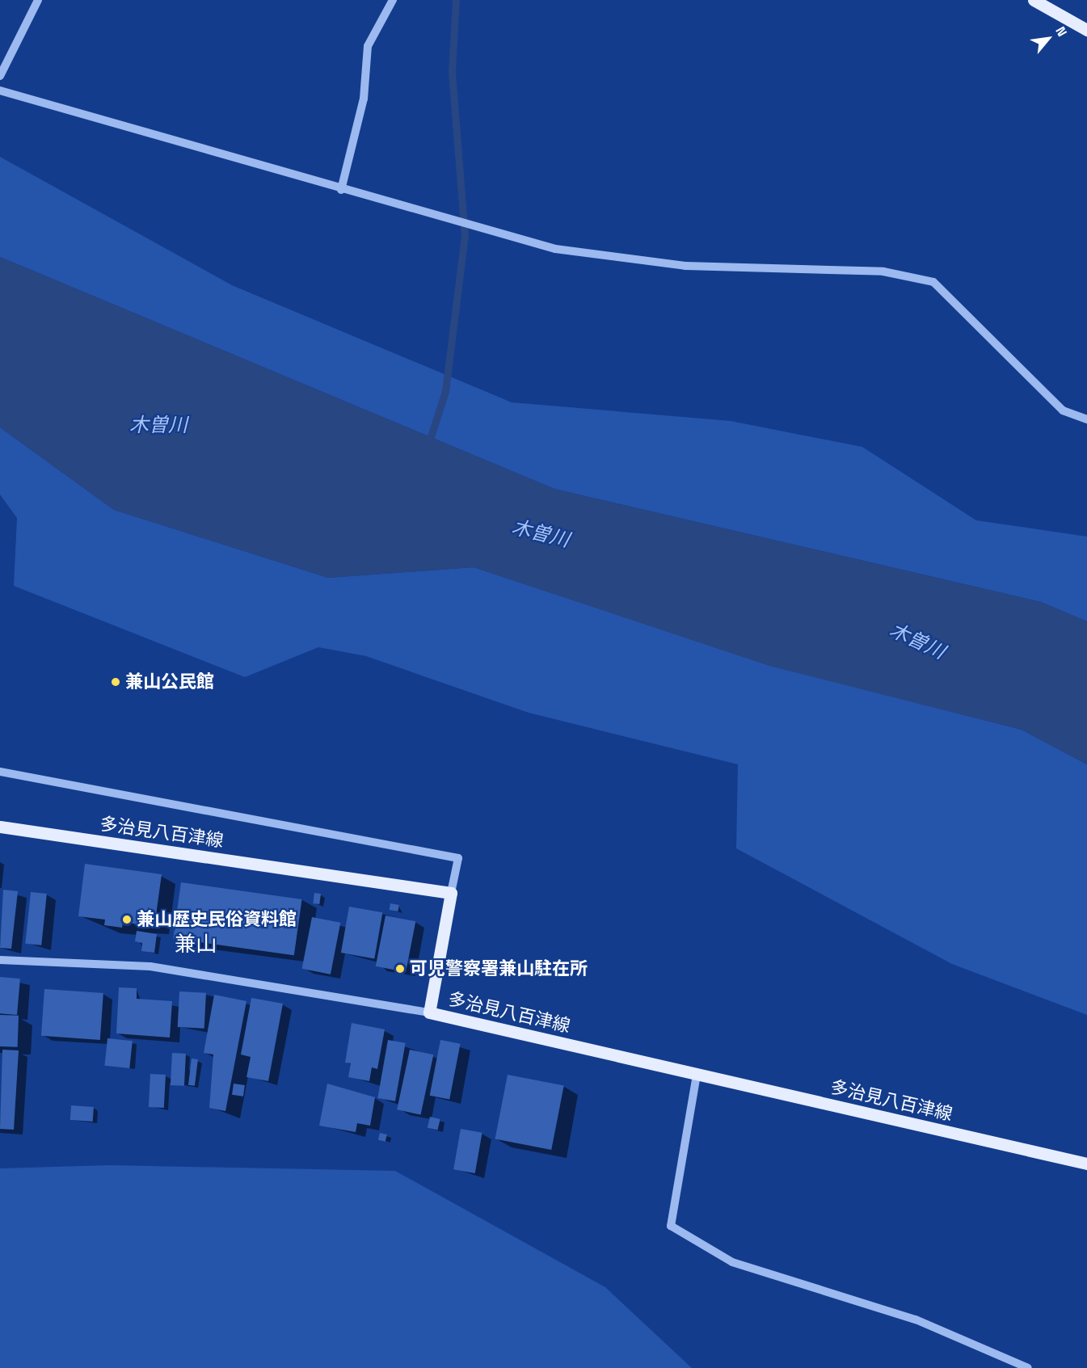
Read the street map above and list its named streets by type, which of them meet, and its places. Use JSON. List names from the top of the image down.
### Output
{
  "streets": {
    "main road": ["多治見八百津線"]
  },
  "districts": ["兼山"],
  "water": ["木曽川"],
  "places": ["兼山公民館", "兼山歴史民俗資料館", "可児警察署兼山駐在所"],
  "north": "top right"
}
